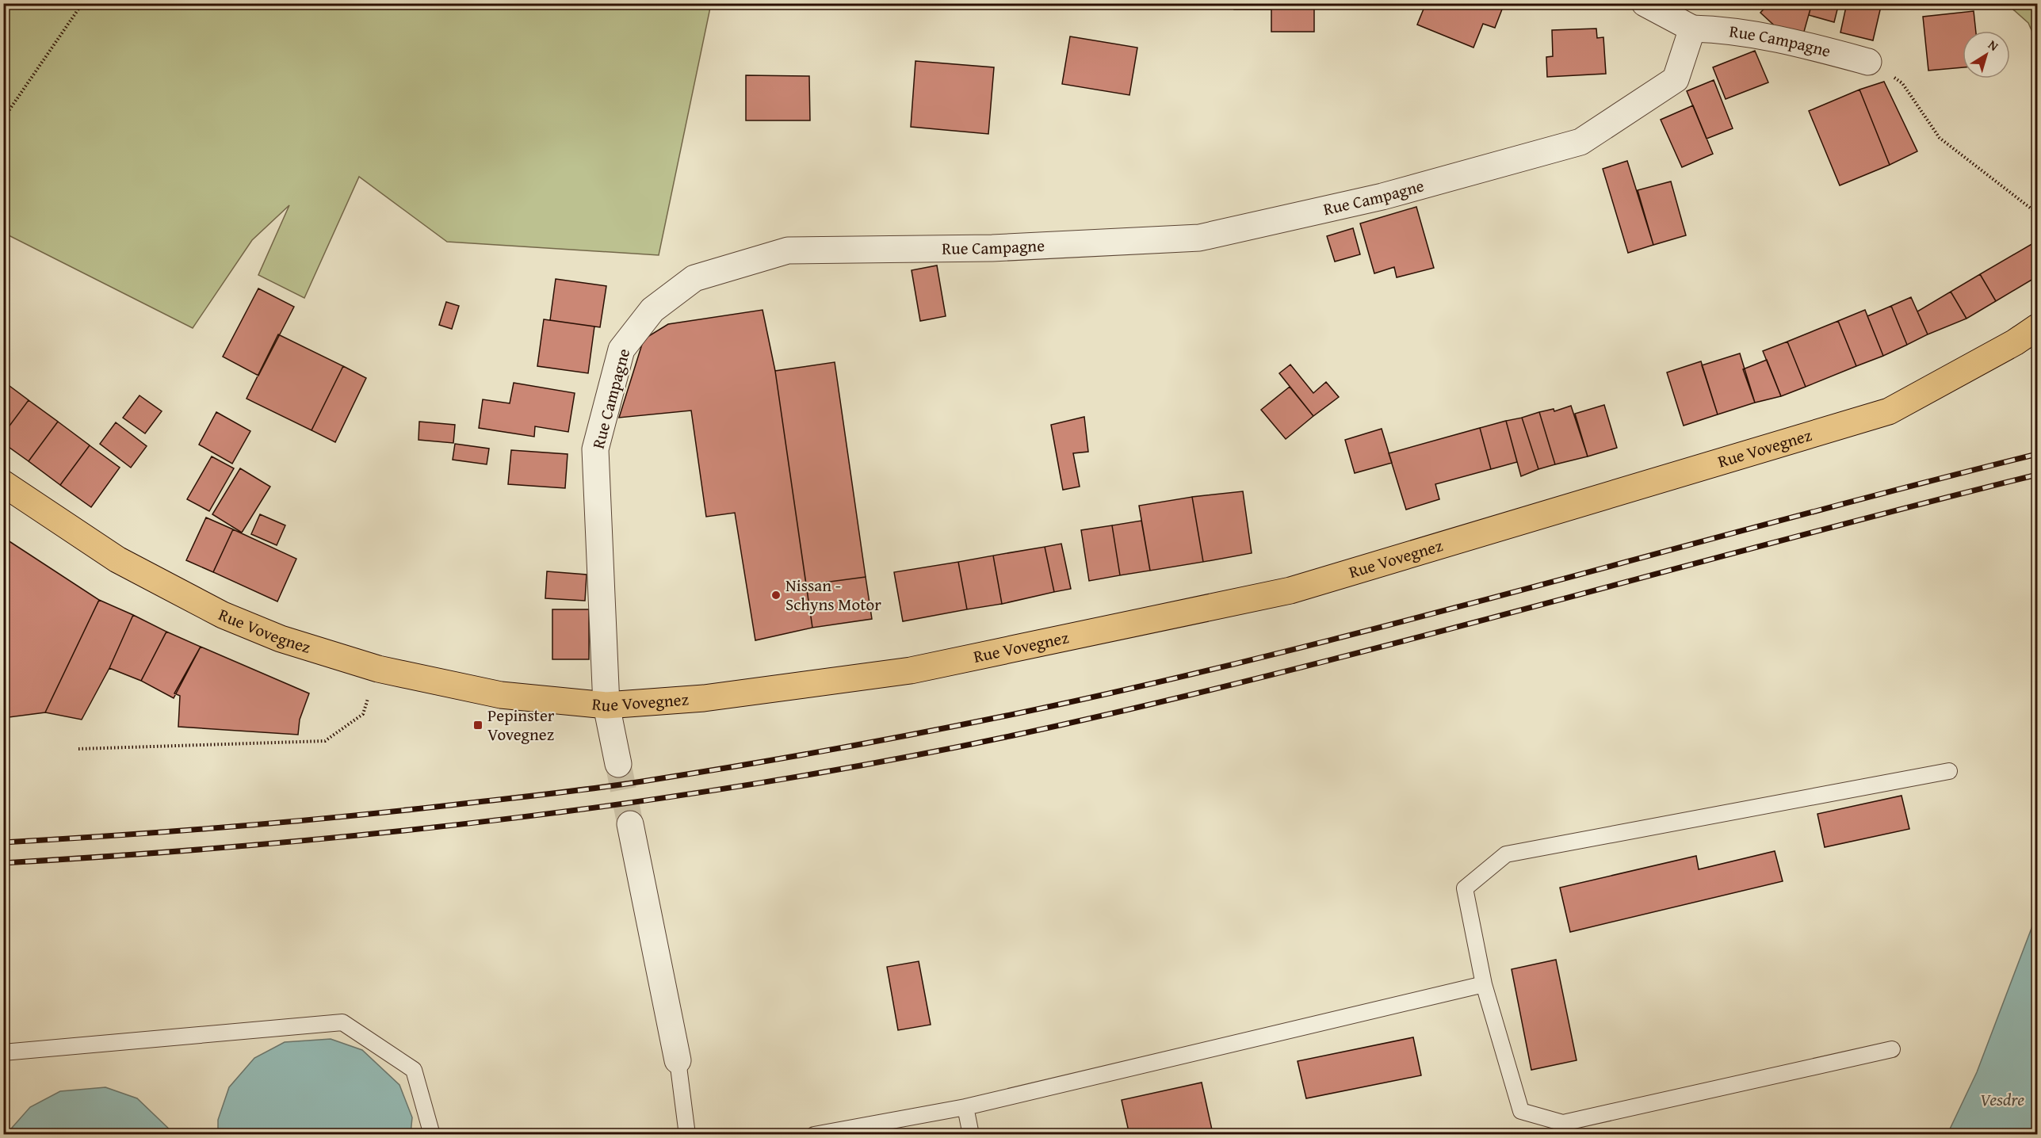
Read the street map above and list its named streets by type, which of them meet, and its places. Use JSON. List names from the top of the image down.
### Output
{
  "streets": {
    "main road": ["Rue Vovegnez"],
    "street": ["Rue Campagne"]
  },
  "crossings": [
    ["Rue Campagne", "Rue Vovegnez"]
  ],
  "water": ["Vesdre"],
  "places": {
    "other": ["Nissan - Schyns Motor"],
    "transit": ["Pepinster Vovegnez"]
  },
  "north": "top right"
}
